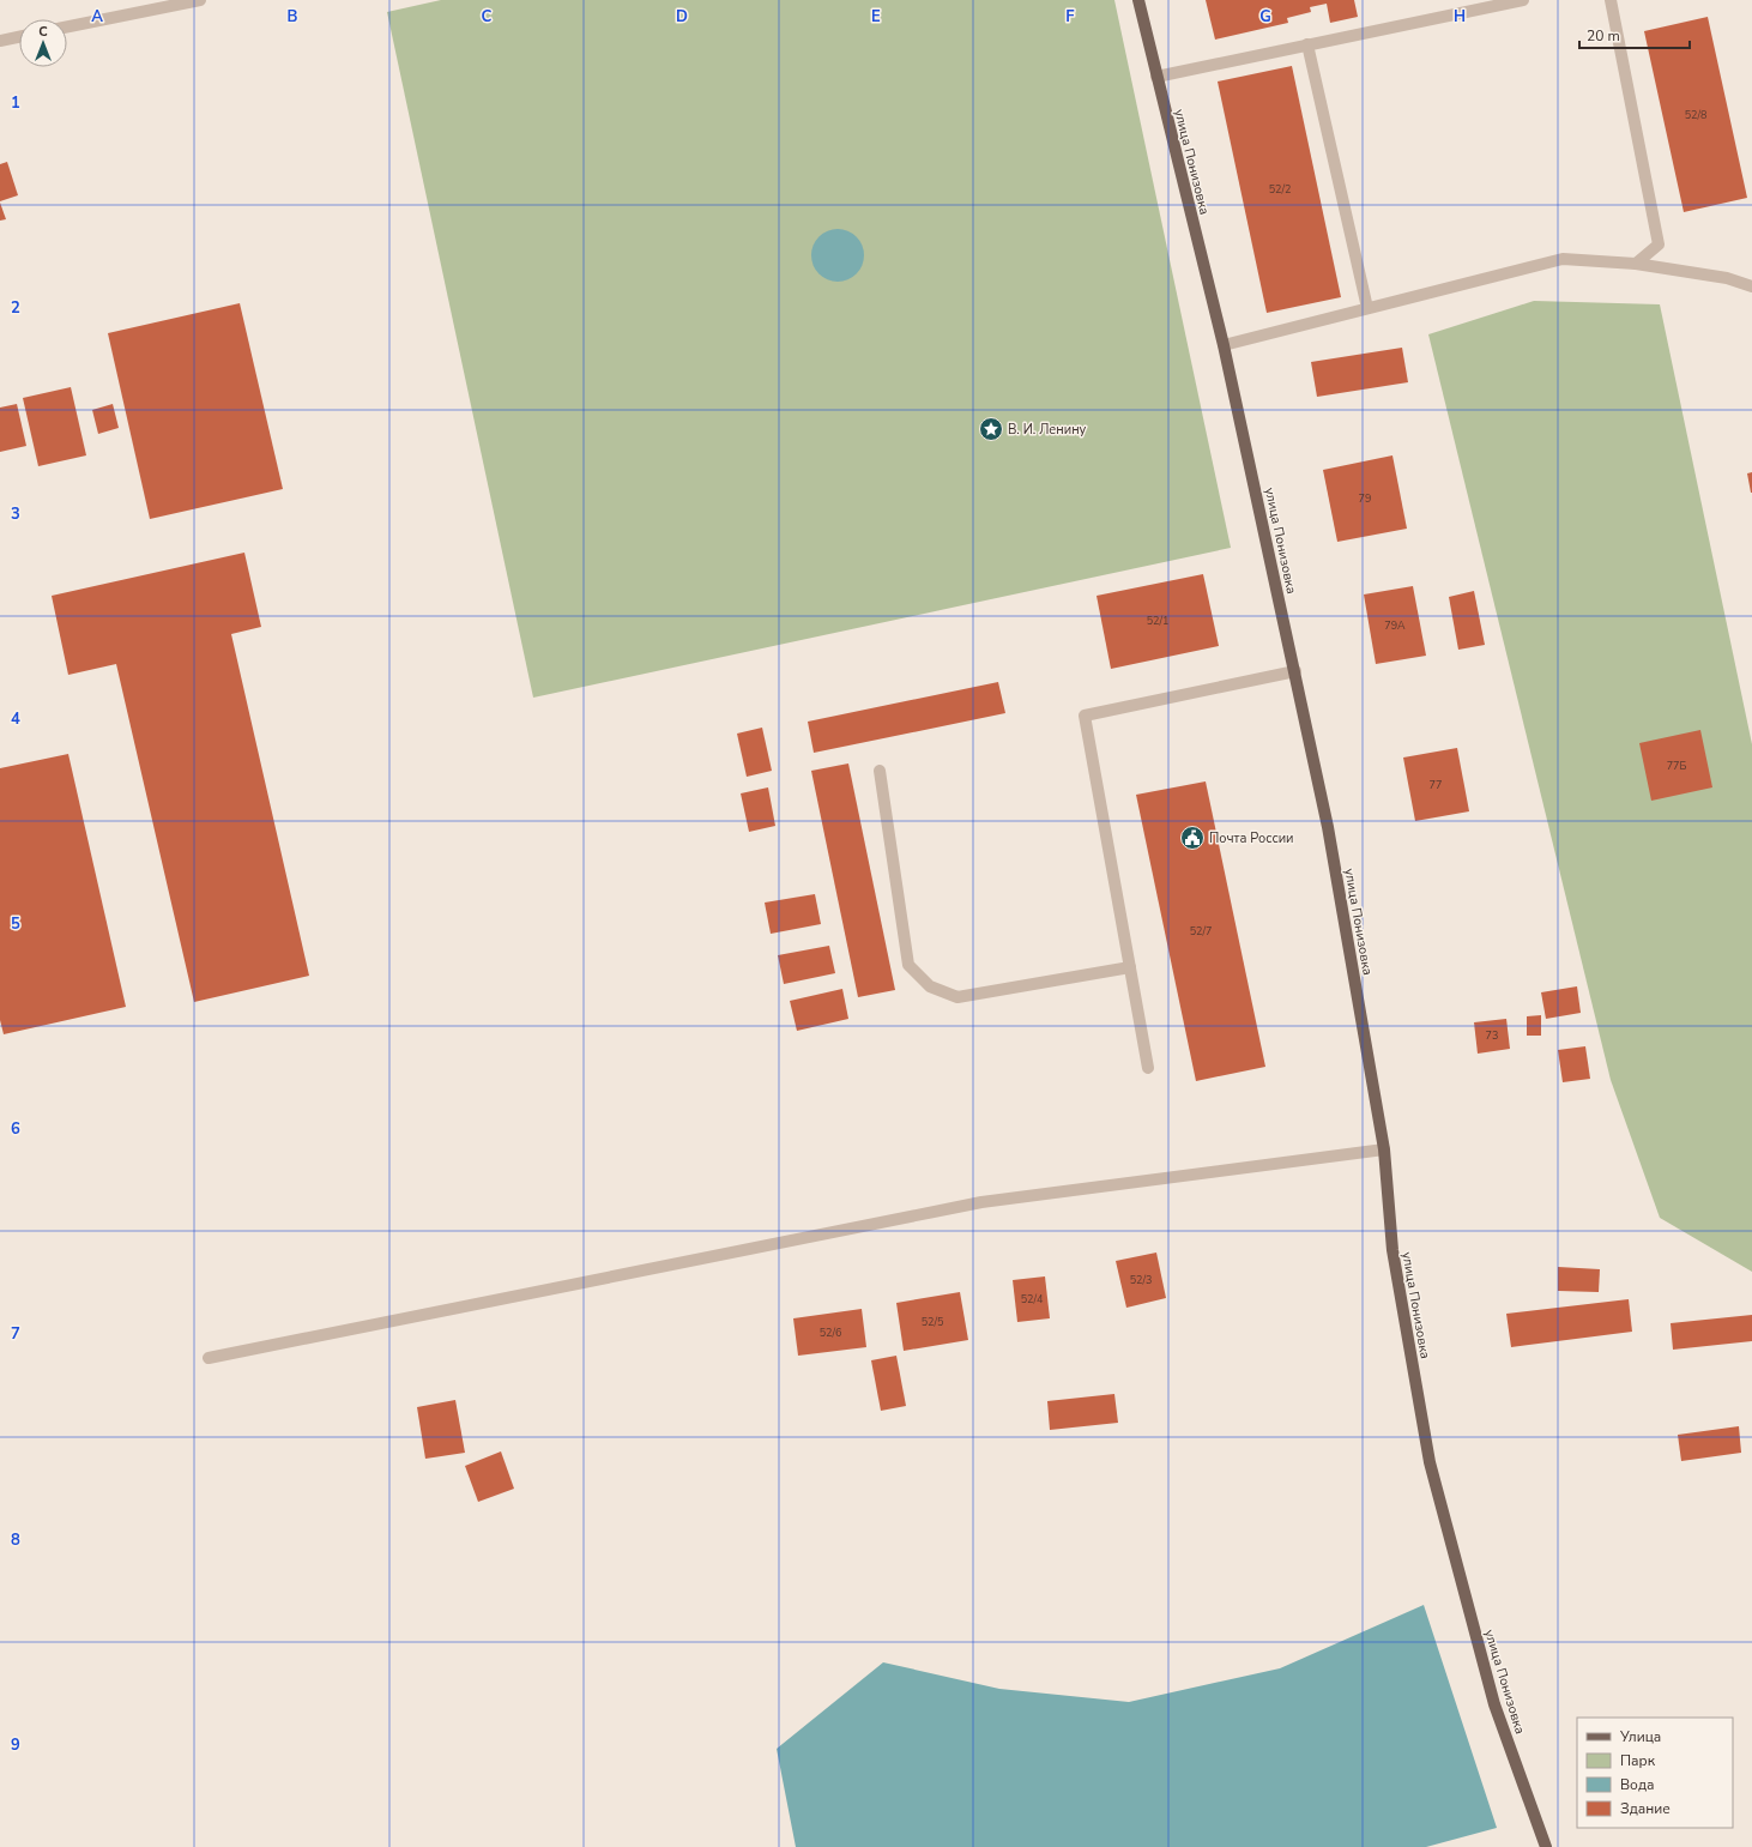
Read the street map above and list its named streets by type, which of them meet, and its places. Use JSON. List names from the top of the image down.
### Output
{
  "streets": {
    "main road": ["улица Понизовка"]
  },
  "places": {
    "place": ["В. И. Ленину"],
    "public building": ["Почта России"]
  },
  "house_numbers": [
    "52/8",
    "52/2",
    "79",
    "52/1",
    "79А",
    "77Б",
    "77",
    "52/7",
    "73",
    "52/3",
    "52/4",
    "52/5",
    "52/6"
  ],
  "legend": [
    "Улица",
    "Парк",
    "Вода",
    "Здание"
  ],
  "scale_bar": "20 m",
  "north": "top",
  "grid": {
    "columns": [
      "A",
      "B",
      "C",
      "D",
      "E",
      "F",
      "G",
      "H"
    ],
    "rows": [
      "1",
      "2",
      "3",
      "4",
      "5",
      "6",
      "7",
      "8",
      "9"
    ]
  }
}
